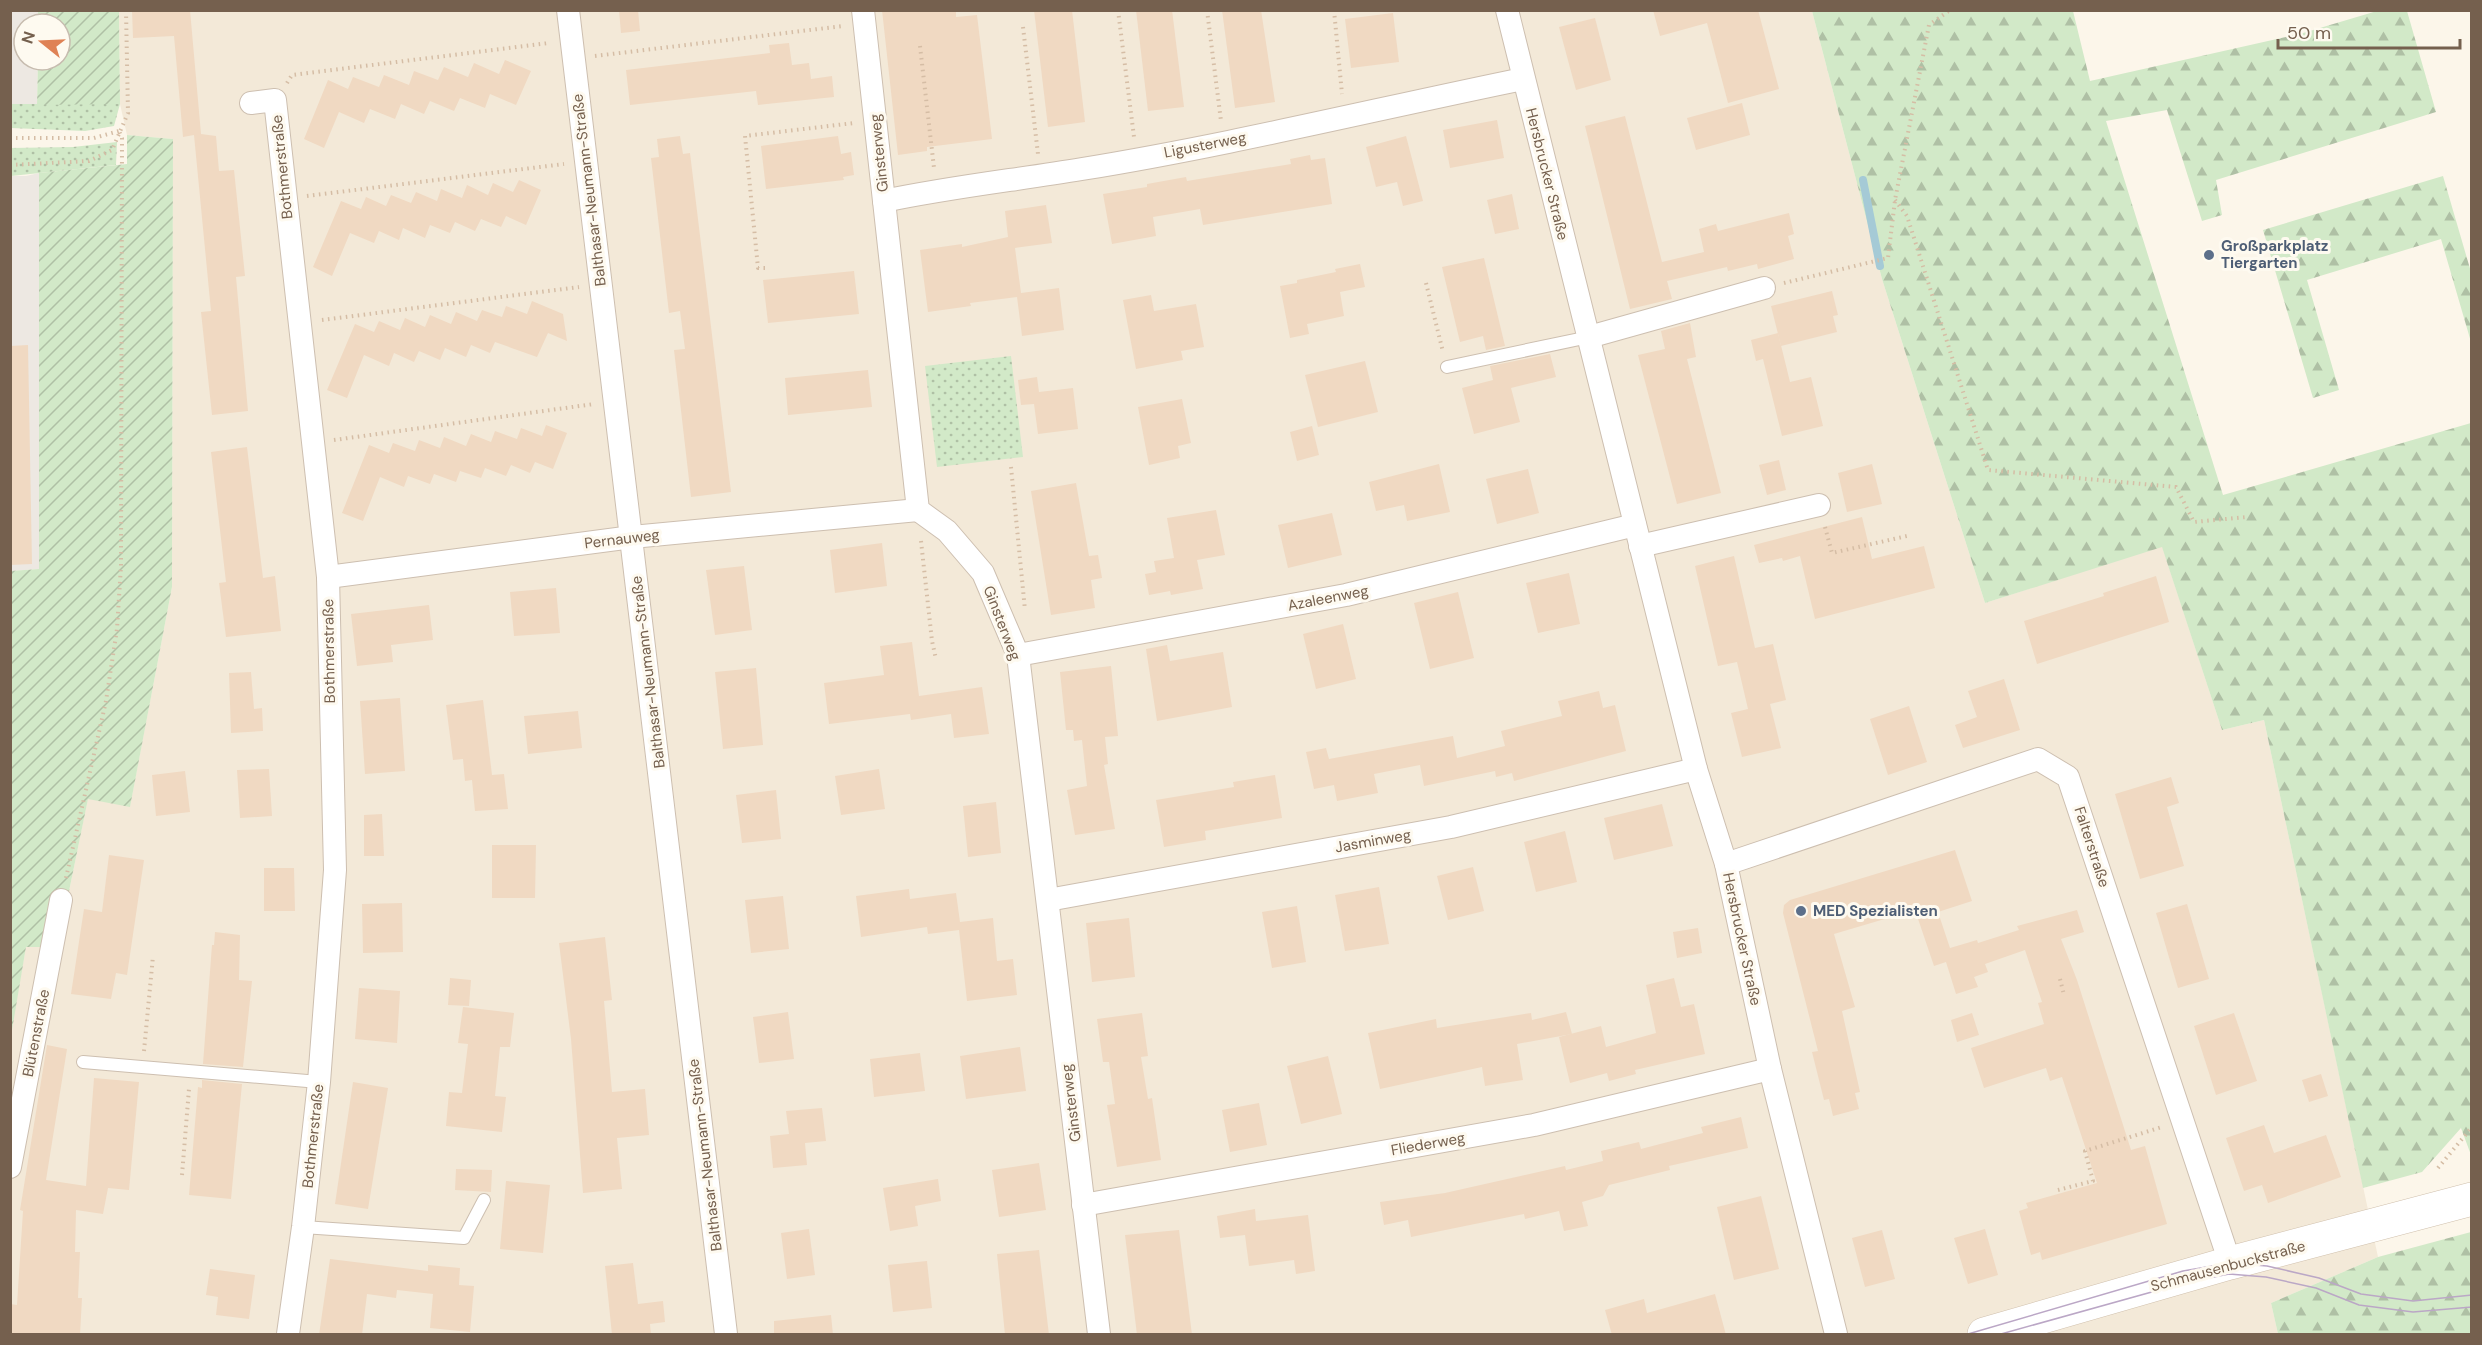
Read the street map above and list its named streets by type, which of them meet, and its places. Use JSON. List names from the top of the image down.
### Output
{
  "streets": {
    "street": [
      "Ligusterweg",
      "Ginsterweg",
      "Bothmerstraße",
      "Hersbrucker Straße",
      "Balthasar-Neumann-Straße",
      "Pernauweg",
      "Azaleenweg",
      "Jasminweg",
      "Falterstraße",
      "Blütenstraße",
      "Fliederweg",
      "Schmausenbuckstraße"
    ]
  },
  "crossings": [
    ["Ligusterweg", "Ginsterweg"],
    ["Ligusterweg", "Hersbrucker Straße"],
    ["Ginsterweg", "Pernauweg"],
    ["Ginsterweg", "Azaleenweg"],
    ["Ginsterweg", "Jasminweg"],
    ["Ginsterweg", "Fliederweg"],
    ["Bothmerstraße", "Pernauweg"],
    ["Hersbrucker Straße", "Azaleenweg"],
    ["Hersbrucker Straße", "Jasminweg"],
    ["Hersbrucker Straße", "Falterstraße"],
    ["Hersbrucker Straße", "Fliederweg"],
    ["Balthasar-Neumann-Straße", "Pernauweg"],
    ["Falterstraße", "Schmausenbuckstraße"]
  ],
  "places": ["Großparkplatz Tiergarten", "MED Spezialisten"],
  "scale_bar": "50 m",
  "north": "left"
}
